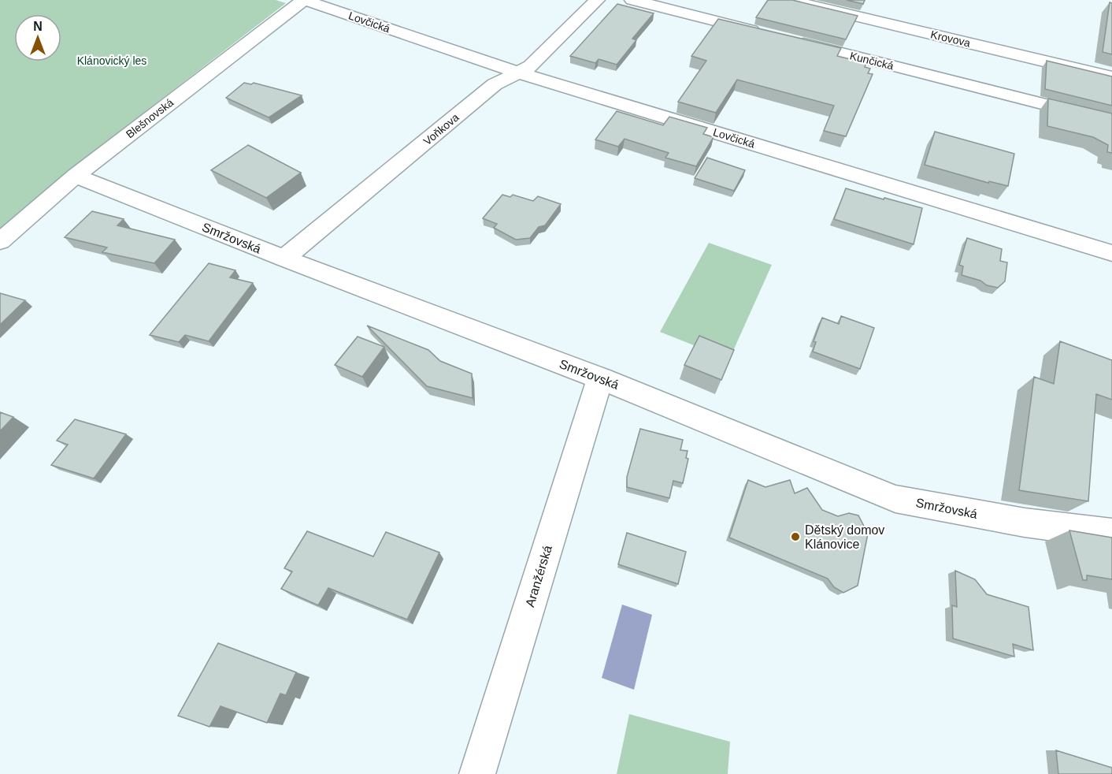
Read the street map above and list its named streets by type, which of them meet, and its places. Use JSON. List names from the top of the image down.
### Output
{
  "streets": {
    "street": [
      "Lovčická",
      "Krovova",
      "Kunčická",
      "Blešnovská",
      "Voňkova",
      "Smržovská",
      "Aranžérská"
    ]
  },
  "crossings": [
    ["Lovčická", "Blešnovská"],
    ["Lovčická", "Voňkova"],
    ["Blešnovská", "Smržovská"],
    ["Voňkova", "Smržovská"],
    ["Smržovská", "Aranžérská"]
  ],
  "parks": ["Klánovický les"],
  "places": ["Dětský domov Klánovice"],
  "north": "top"
}
